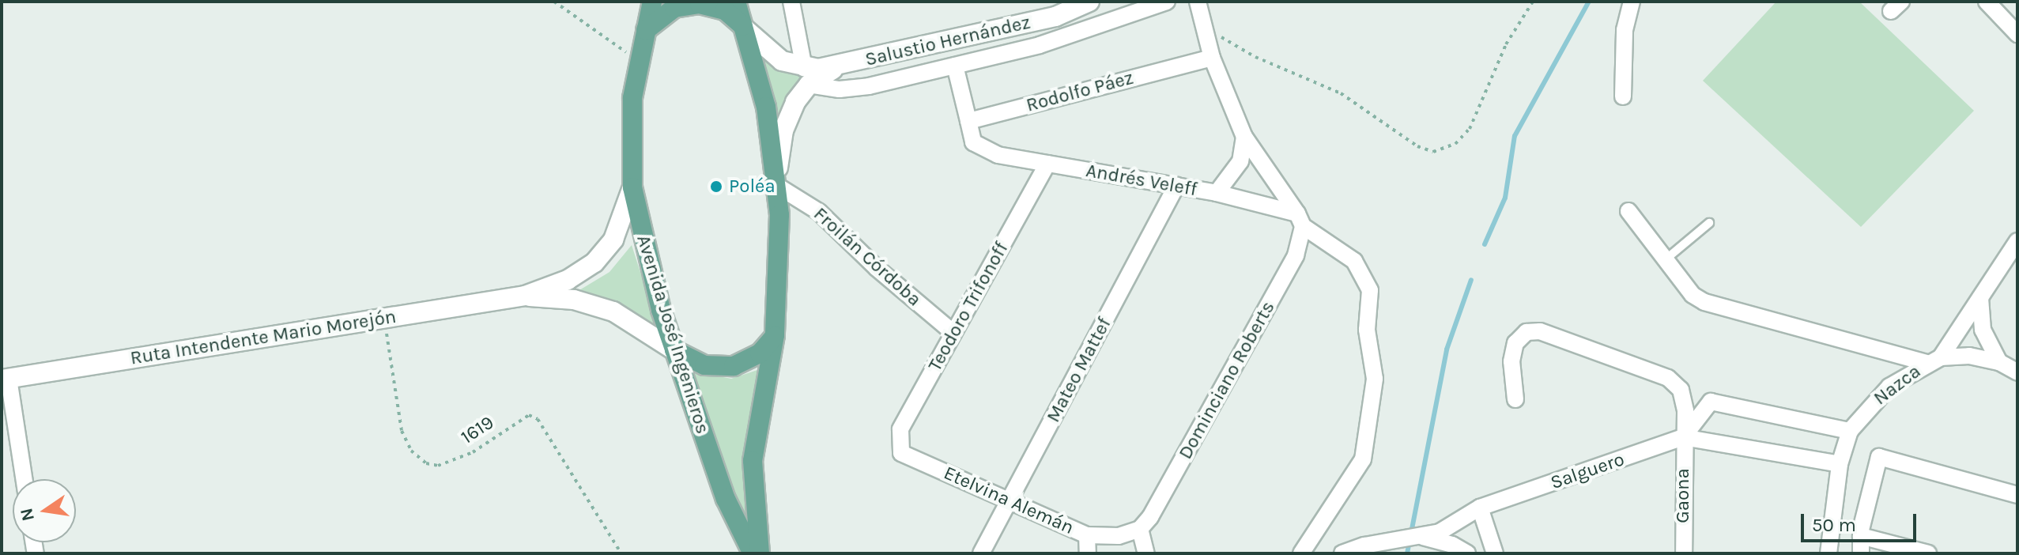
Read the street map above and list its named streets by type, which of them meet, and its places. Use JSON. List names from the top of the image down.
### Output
{
  "streets": {
    "main road": ["Salustio Hernández", "Avenida José Ingenieros", "Ruta Intendente Mario Morejón"],
    "street": [
      "Rodolfo Páez",
      "Andrés Veleff",
      "Froilán Córdoba",
      "Teodoro Trifonoff",
      "Mateo Mattef",
      "Dominciano Roberts",
      "Nazca",
      "Salguero",
      "Gaona",
      "Etelvina Alemán"
    ],
    "path": ["1619"]
  },
  "crossings": [
    ["Rodolfo Páez", "Andrés Veleff"],
    ["Andrés Veleff", "Teodoro Trifonoff"],
    ["Andrés Veleff", "Mateo Mattef"],
    ["Andrés Veleff", "Dominciano Roberts"],
    ["Froilán Córdoba", "Teodoro Trifonoff"],
    ["Teodoro Trifonoff", "Etelvina Alemán"],
    ["Ruta Intendente Mario Morejón", "1619"],
    ["Mateo Mattef", "Etelvina Alemán"],
    ["Dominciano Roberts", "Etelvina Alemán"],
    ["Nazca", "Salguero"],
    ["Salguero", "Gaona"]
  ],
  "places": ["Poléa"],
  "scale_bar": "50 m",
  "north": "left"
}
